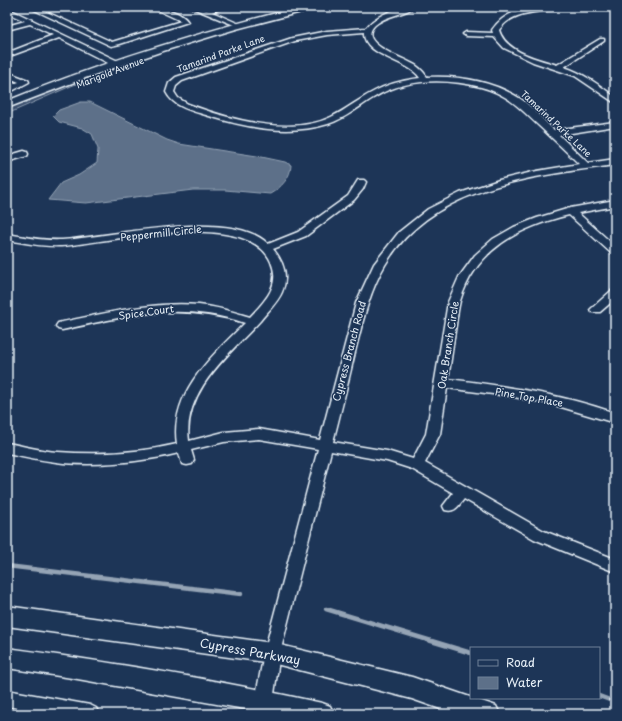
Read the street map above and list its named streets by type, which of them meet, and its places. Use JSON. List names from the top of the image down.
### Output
{
  "streets": {
    "main road": ["Marigold Avenue", "Cypress Parkway"],
    "street": [
      "Tamarind Parke Lane",
      "Peppermill Circle",
      "Spice Court",
      "Oak Branch Circle",
      "Cypress Branch Road",
      "Pine Top Place"
    ]
  },
  "crossings": [
    ["Tamarind Parke Lane", "Cypress Branch Road"],
    ["Peppermill Circle", "Spice Court"],
    ["Oak Branch Circle", "Pine Top Place"],
    ["Cypress Branch Road", "Cypress Parkway"]
  ],
  "legend": ["Road", "Water"]
}
